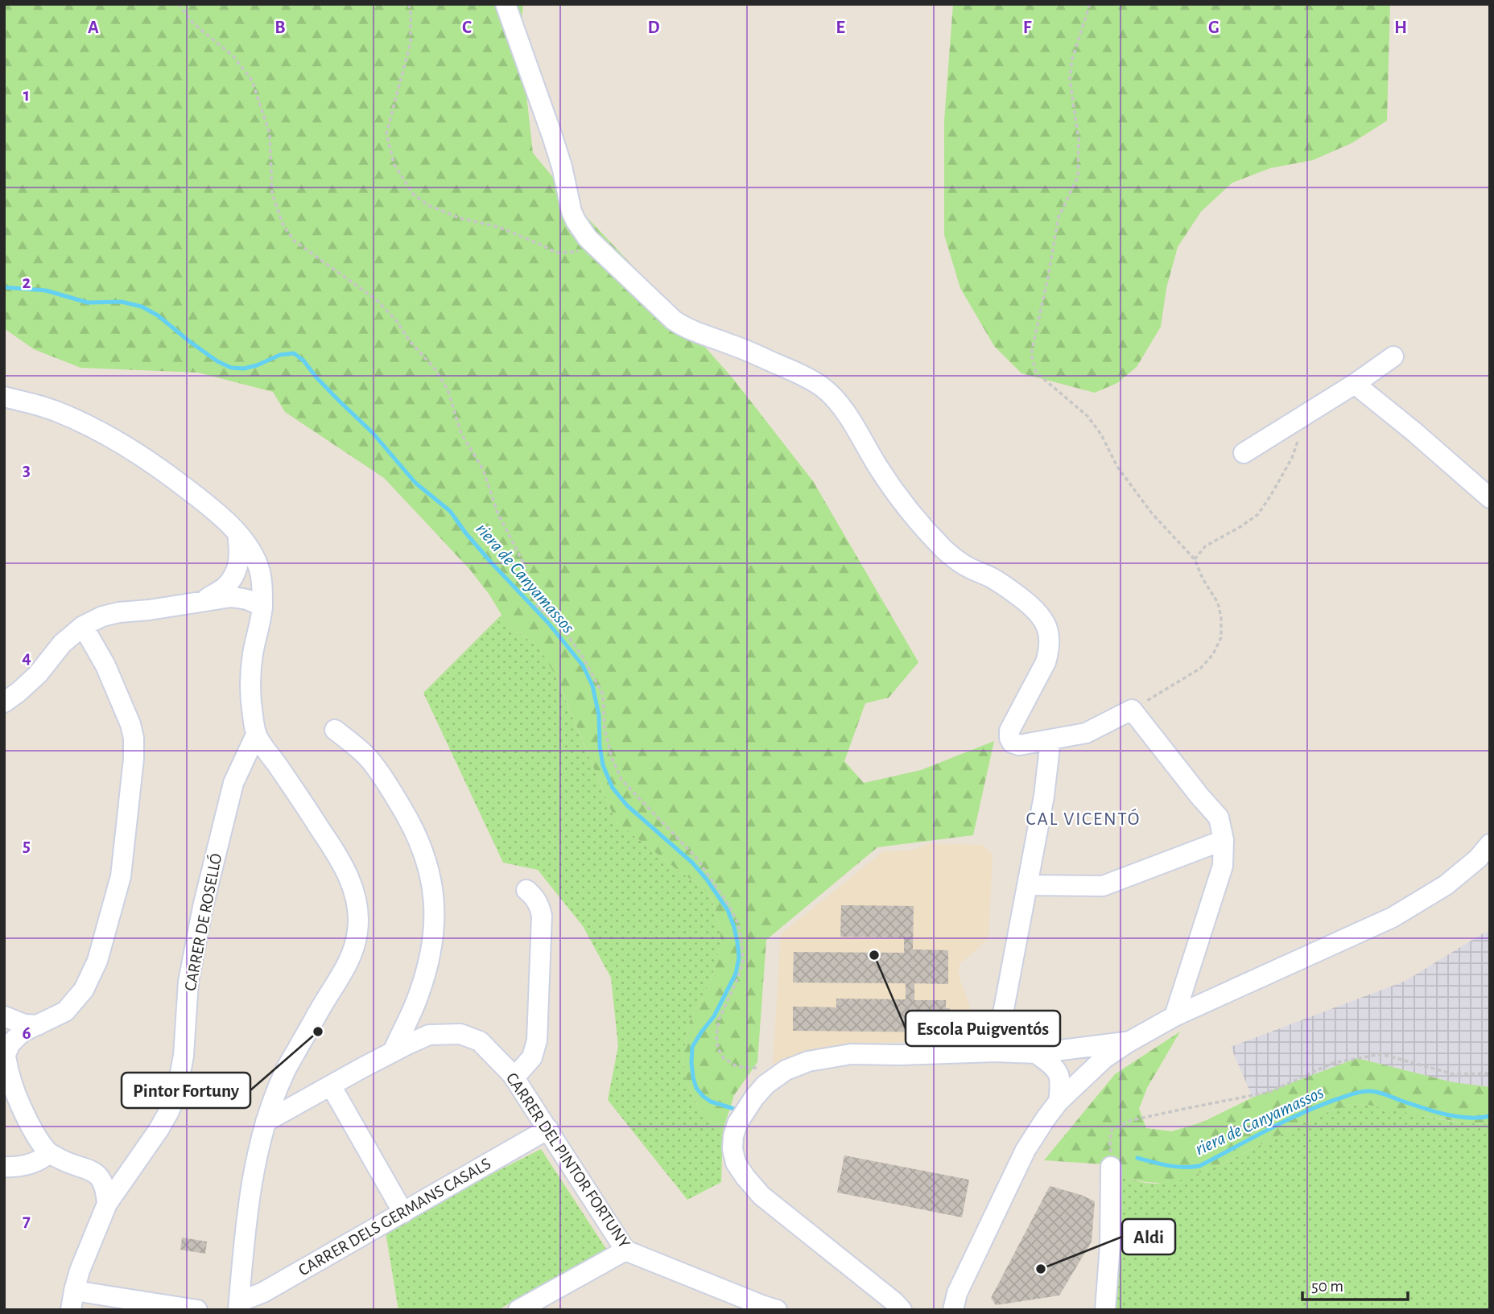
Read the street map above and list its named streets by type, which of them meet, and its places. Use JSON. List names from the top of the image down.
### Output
{
  "streets": {
    "street": ["CARRER DE ROSELLÓ", "CARRER DEL PINTOR FORTUNY", "CARRER DELS GERMANS CASALS"]
  },
  "crossings": [
    ["CARRER DEL PINTOR FORTUNY", "CARRER DELS GERMANS CASALS"]
  ],
  "districts": ["CAL VICENTÓ"],
  "water": ["riera de Canyamassos"],
  "places": ["Escola Puigventós", "Pintor Fortuny", "Aldi"],
  "scale_bar": "50 m",
  "grid": {
    "columns": [
      "A",
      "B",
      "C",
      "D",
      "E",
      "F",
      "G",
      "H"
    ],
    "rows": [
      "1",
      "2",
      "3",
      "4",
      "5",
      "6",
      "7"
    ]
  }
}
